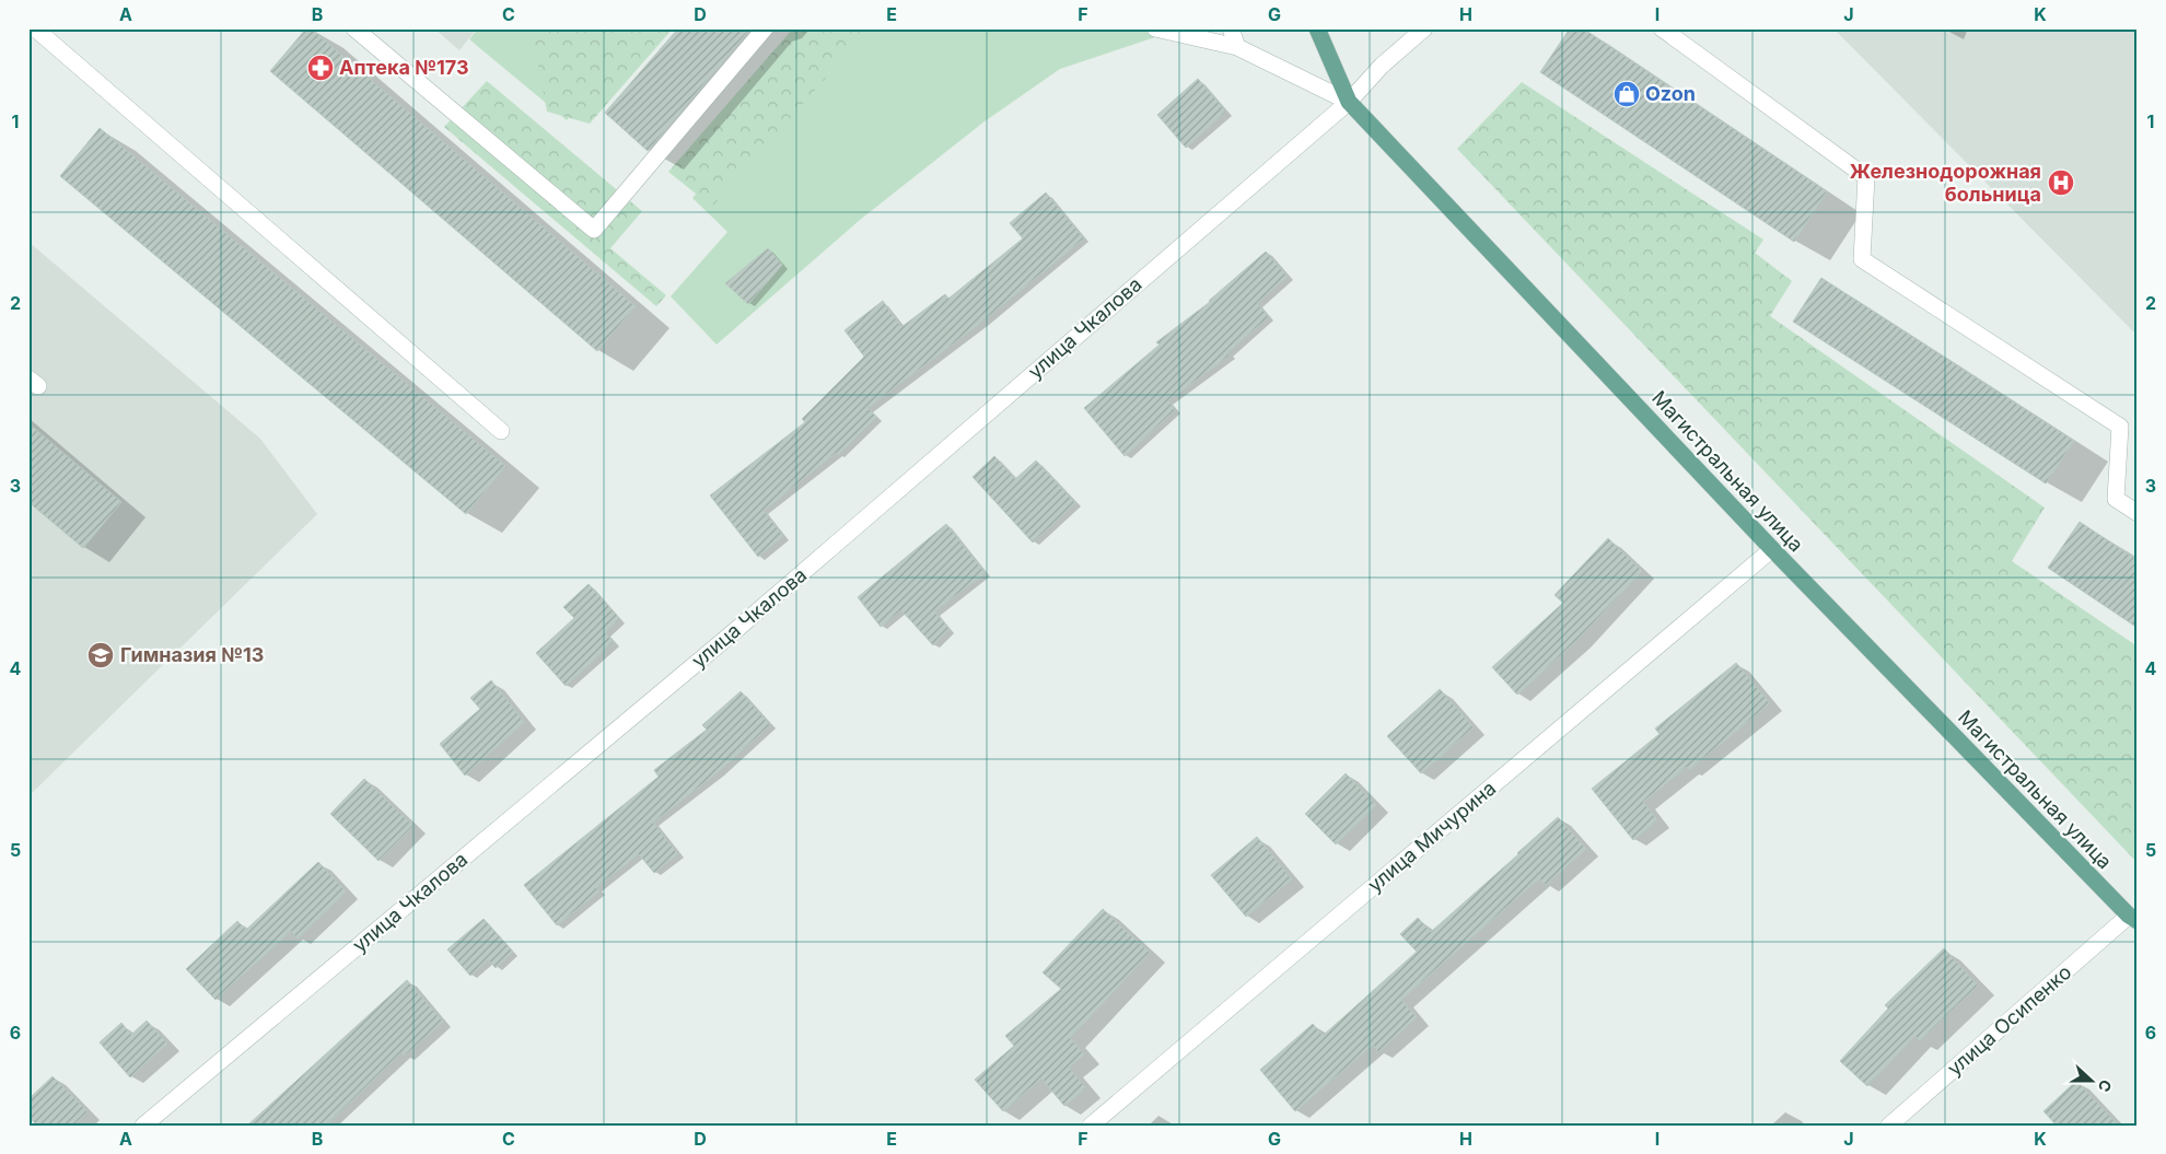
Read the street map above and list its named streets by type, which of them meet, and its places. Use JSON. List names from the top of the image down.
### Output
{
  "streets": {
    "main road": ["Магистральная улица"],
    "street": ["улица Чкалова", "улица Мичурина", "улица Осипенко"]
  },
  "crossings": [
    ["улица Чкалова", "Магистральная улица"],
    ["Магистральная улица", "улица Мичурина"],
    ["Магистральная улица", "улица Осипенко"]
  ],
  "places": {
    "pharmacy": ["Аптека №173"],
    "shop": ["Ozon"],
    "hospital": ["Железнодорожная больница"],
    "school or university": ["Гимназия №13"]
  },
  "north": "right",
  "grid": {
    "columns": [
      "A",
      "B",
      "C",
      "D",
      "E",
      "F",
      "G",
      "H",
      "I",
      "J",
      "K"
    ],
    "rows": [
      "1",
      "2",
      "3",
      "4",
      "5",
      "6"
    ]
  }
}
